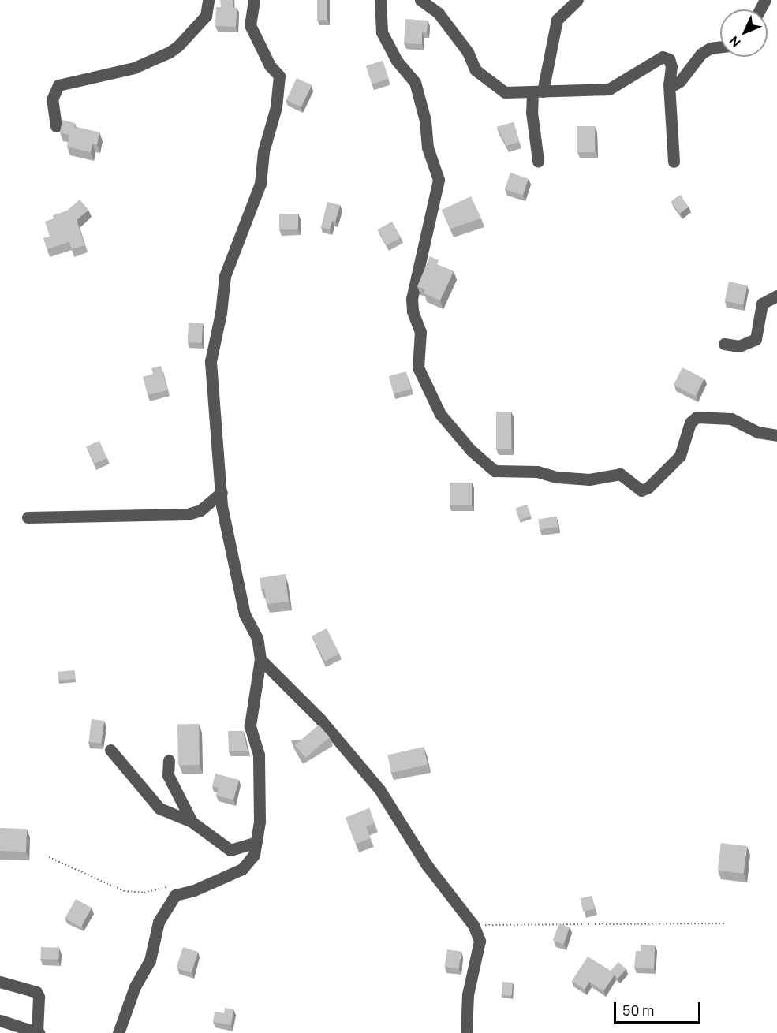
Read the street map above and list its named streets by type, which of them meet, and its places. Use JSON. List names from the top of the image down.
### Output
{
  "scale_bar": "50 m",
  "north": "bottom left"
}
